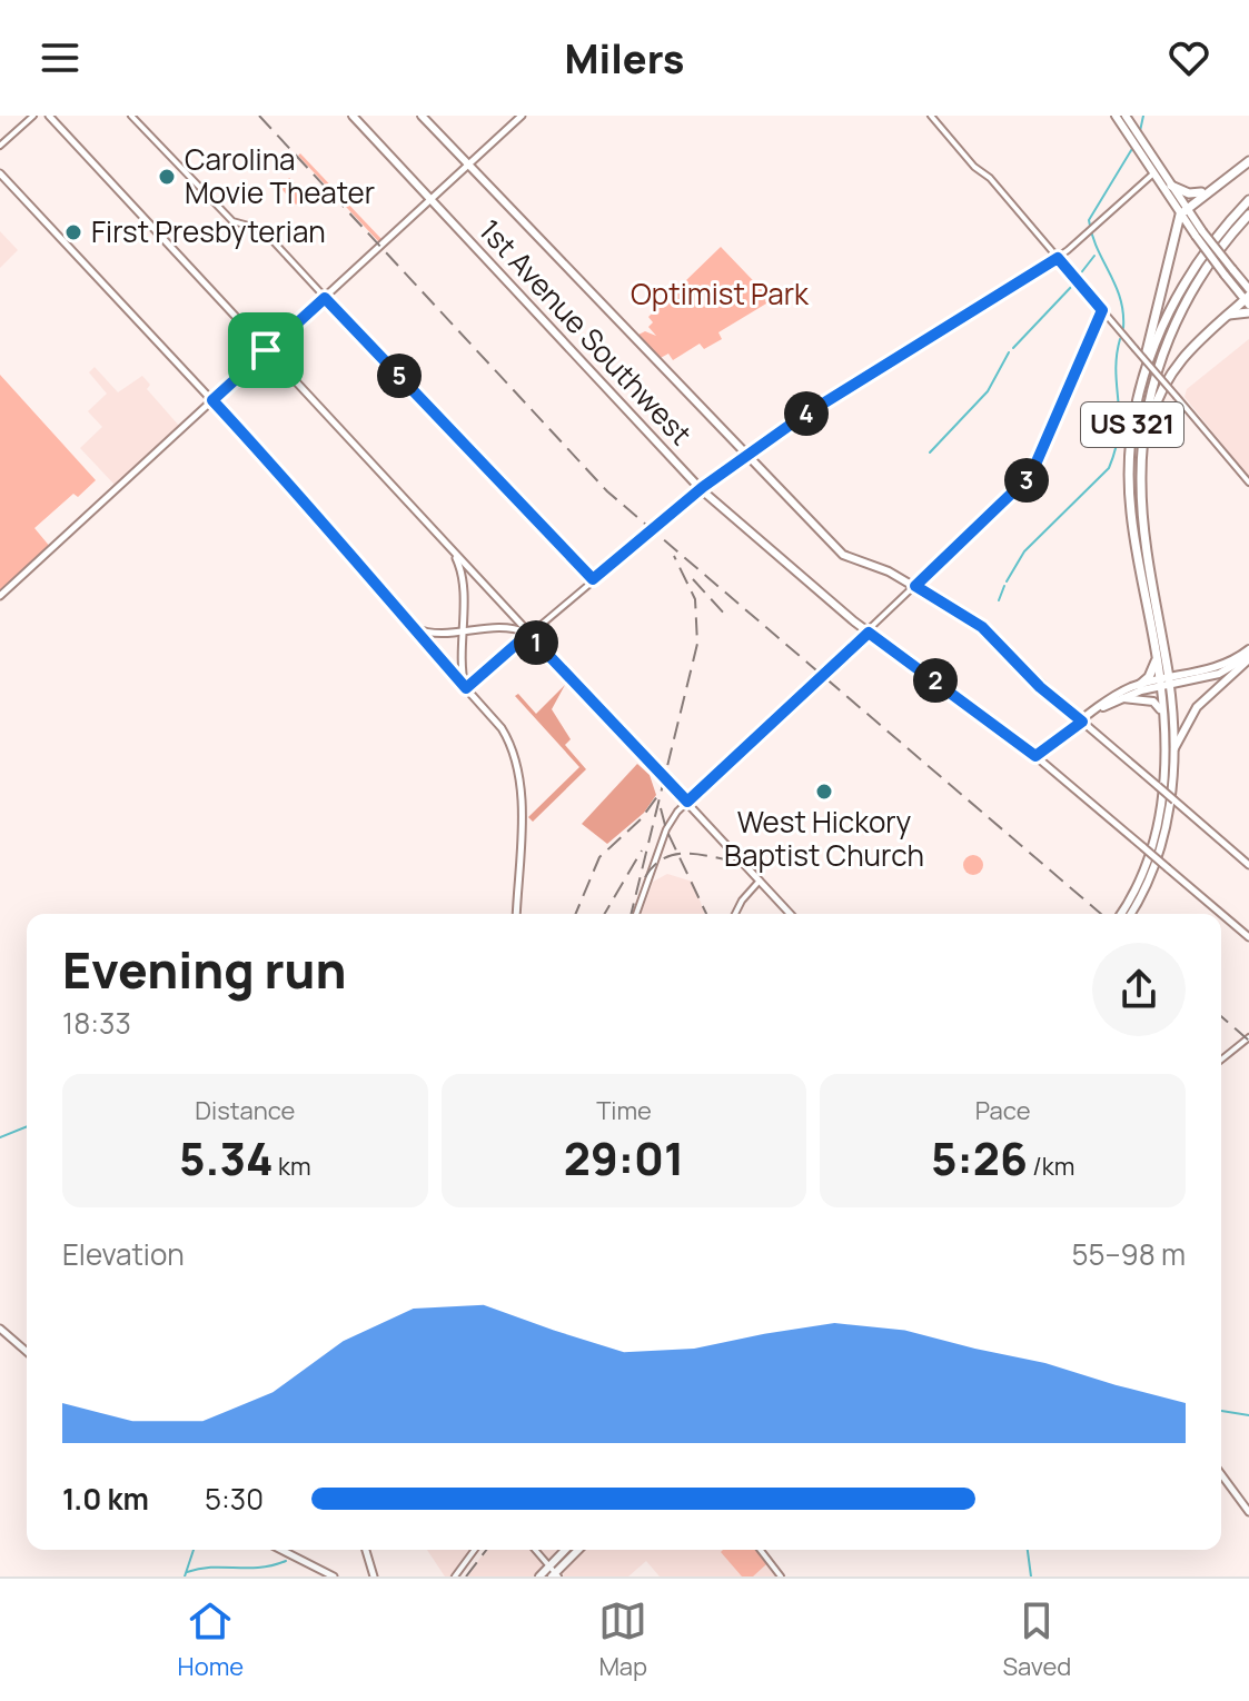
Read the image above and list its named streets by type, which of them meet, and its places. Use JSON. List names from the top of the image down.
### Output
{
  "streets": {
    "highway": ["US 321"],
    "main road": ["1st Avenue Southwest"]
  },
  "parks": ["Optimist Park"],
  "places": ["Carolina Movie Theater", "First Presbyterian", "West Hickory Baptist Church"],
  "page": {
    "header": "Milers",
    "pins": [
      "5",
      "4",
      "3",
      "1",
      "2"
    ],
    "heading": ["Evening run", "18:33"],
    "stats": [
      ["Distance", "5.34 km"],
      ["Time", "29:01"],
      ["Pace", "5:26 /km"]
    ],
    "chart": ["Elevation", "55–98 m"],
    "list": [
      {
        "name": "1.0 km",
        "note": "5:30"
      }
    ],
    "tabs": ["Home", "Map", "Saved"]
  }
}
